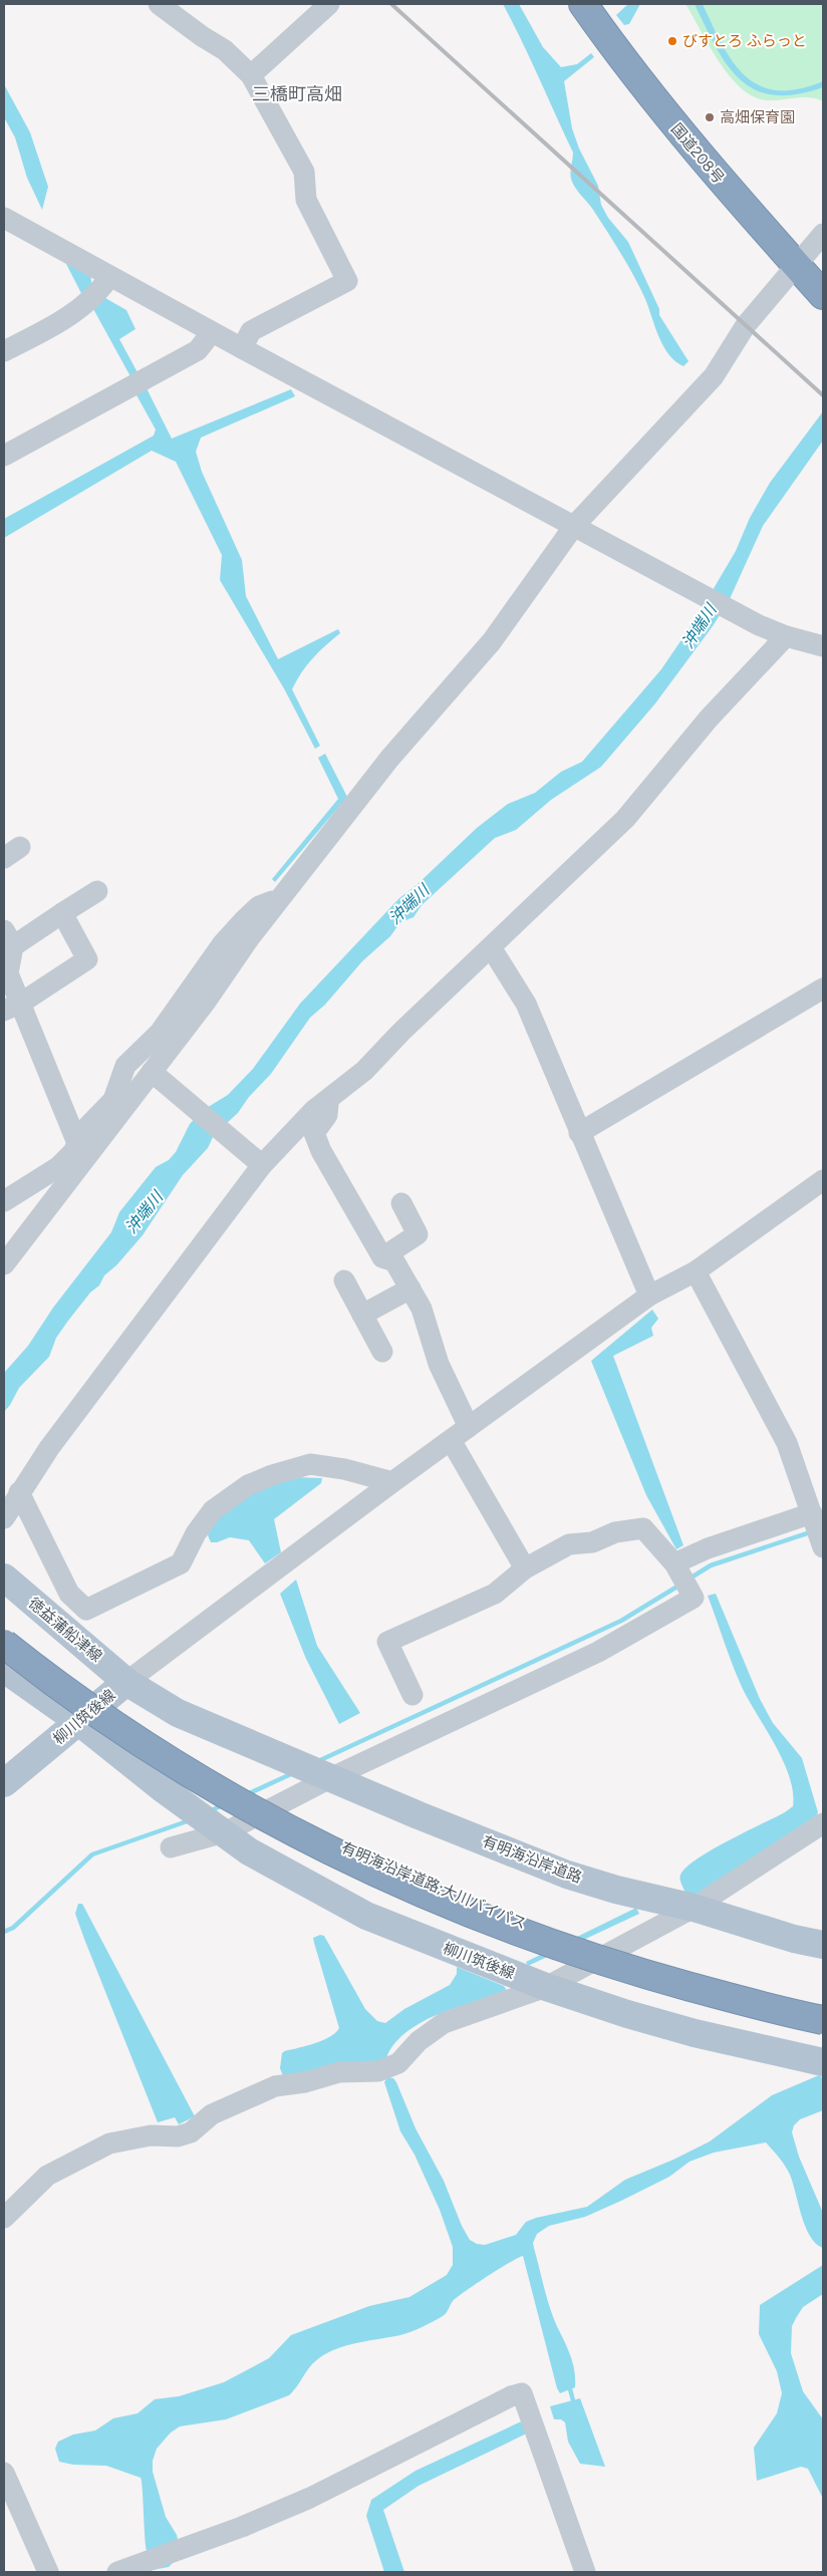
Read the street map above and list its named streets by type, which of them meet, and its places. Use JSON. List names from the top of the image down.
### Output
{
  "streets": {
    "highway": ["国道208号", "有明海沿岸道路;大川バイパス"],
    "main road": ["徳益蒲船津線", "柳川筑後線", "有明海沿岸道路"]
  },
  "crossings": [
    ["徳益蒲船津線", "柳川筑後線"],
    ["柳川筑後線", "有明海沿岸道路"]
  ],
  "districts": ["三橋町高畑"],
  "water": ["沖端川"],
  "places": ["びすとろ ふらっと", "高畑保育園"]
}
